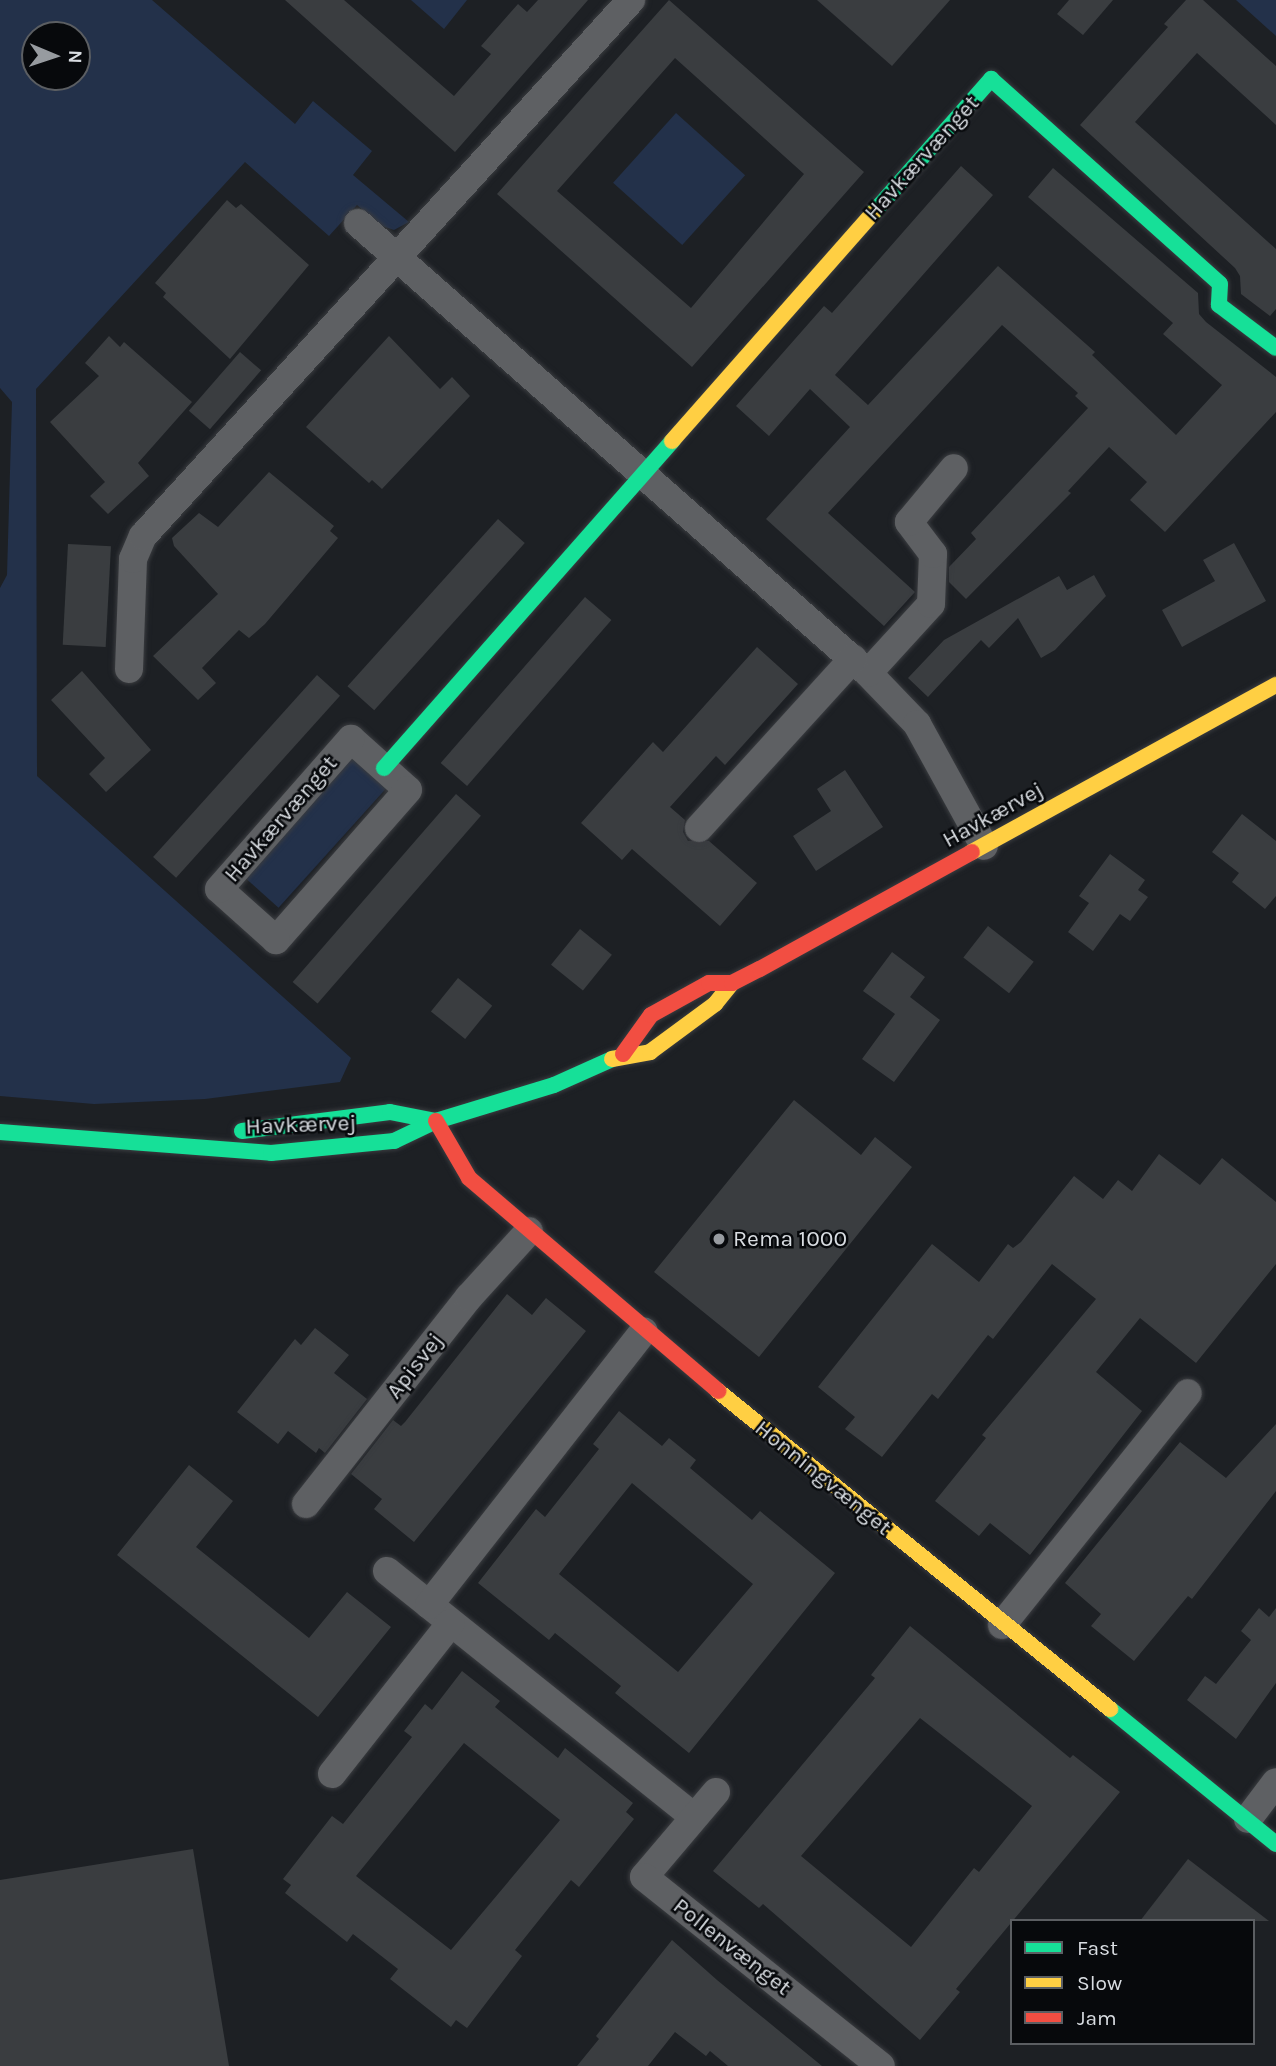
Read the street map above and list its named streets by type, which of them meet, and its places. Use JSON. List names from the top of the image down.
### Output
{
  "streets": {
    "street": [
      "Havkærvænget",
      "Havkærvej",
      "Apisvej",
      "Honningvænget",
      "Pollenvænget"
    ]
  },
  "crossings": [
    ["Havkærvej", "Honningvænget"],
    ["Apisvej", "Honningvænget"]
  ],
  "places": ["Rema 1000"],
  "legend": ["Fast", "Slow", "Jam"],
  "north": "right"
}
